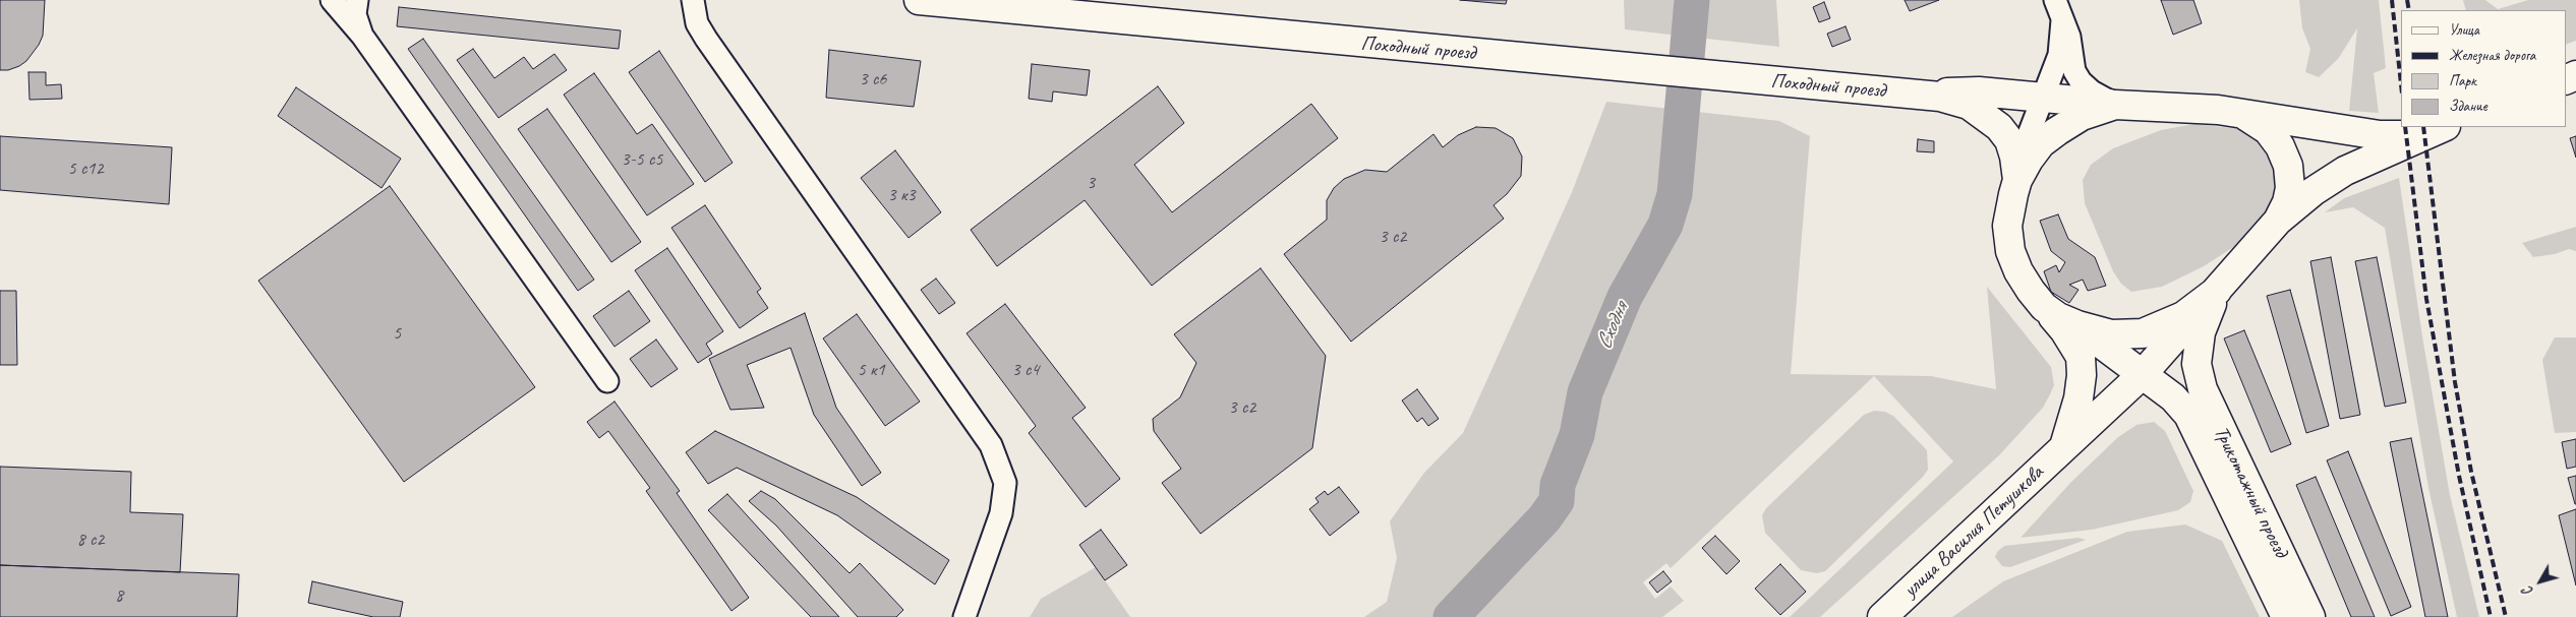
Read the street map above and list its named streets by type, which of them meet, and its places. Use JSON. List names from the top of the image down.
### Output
{
  "streets": {
    "main road": ["Походный проезд", "Трикотажный проезд", "улица Василия Петушкова"]
  },
  "crossings": [
    ["Трикотажный проезд", "улица Василия Петушкова"]
  ],
  "water": ["Сходня"],
  "house_numbers": [
    "3 с6",
    "3-5 с5",
    "5 с12",
    "3",
    "3 к3",
    "3 с2",
    "5",
    "5 к1",
    "3 с4",
    "3 с2",
    "8 с2",
    "8"
  ],
  "legend": [
    "Улица",
    "Железная дорога",
    "Парк",
    "Здание"
  ],
  "north": "bottom left"
}
